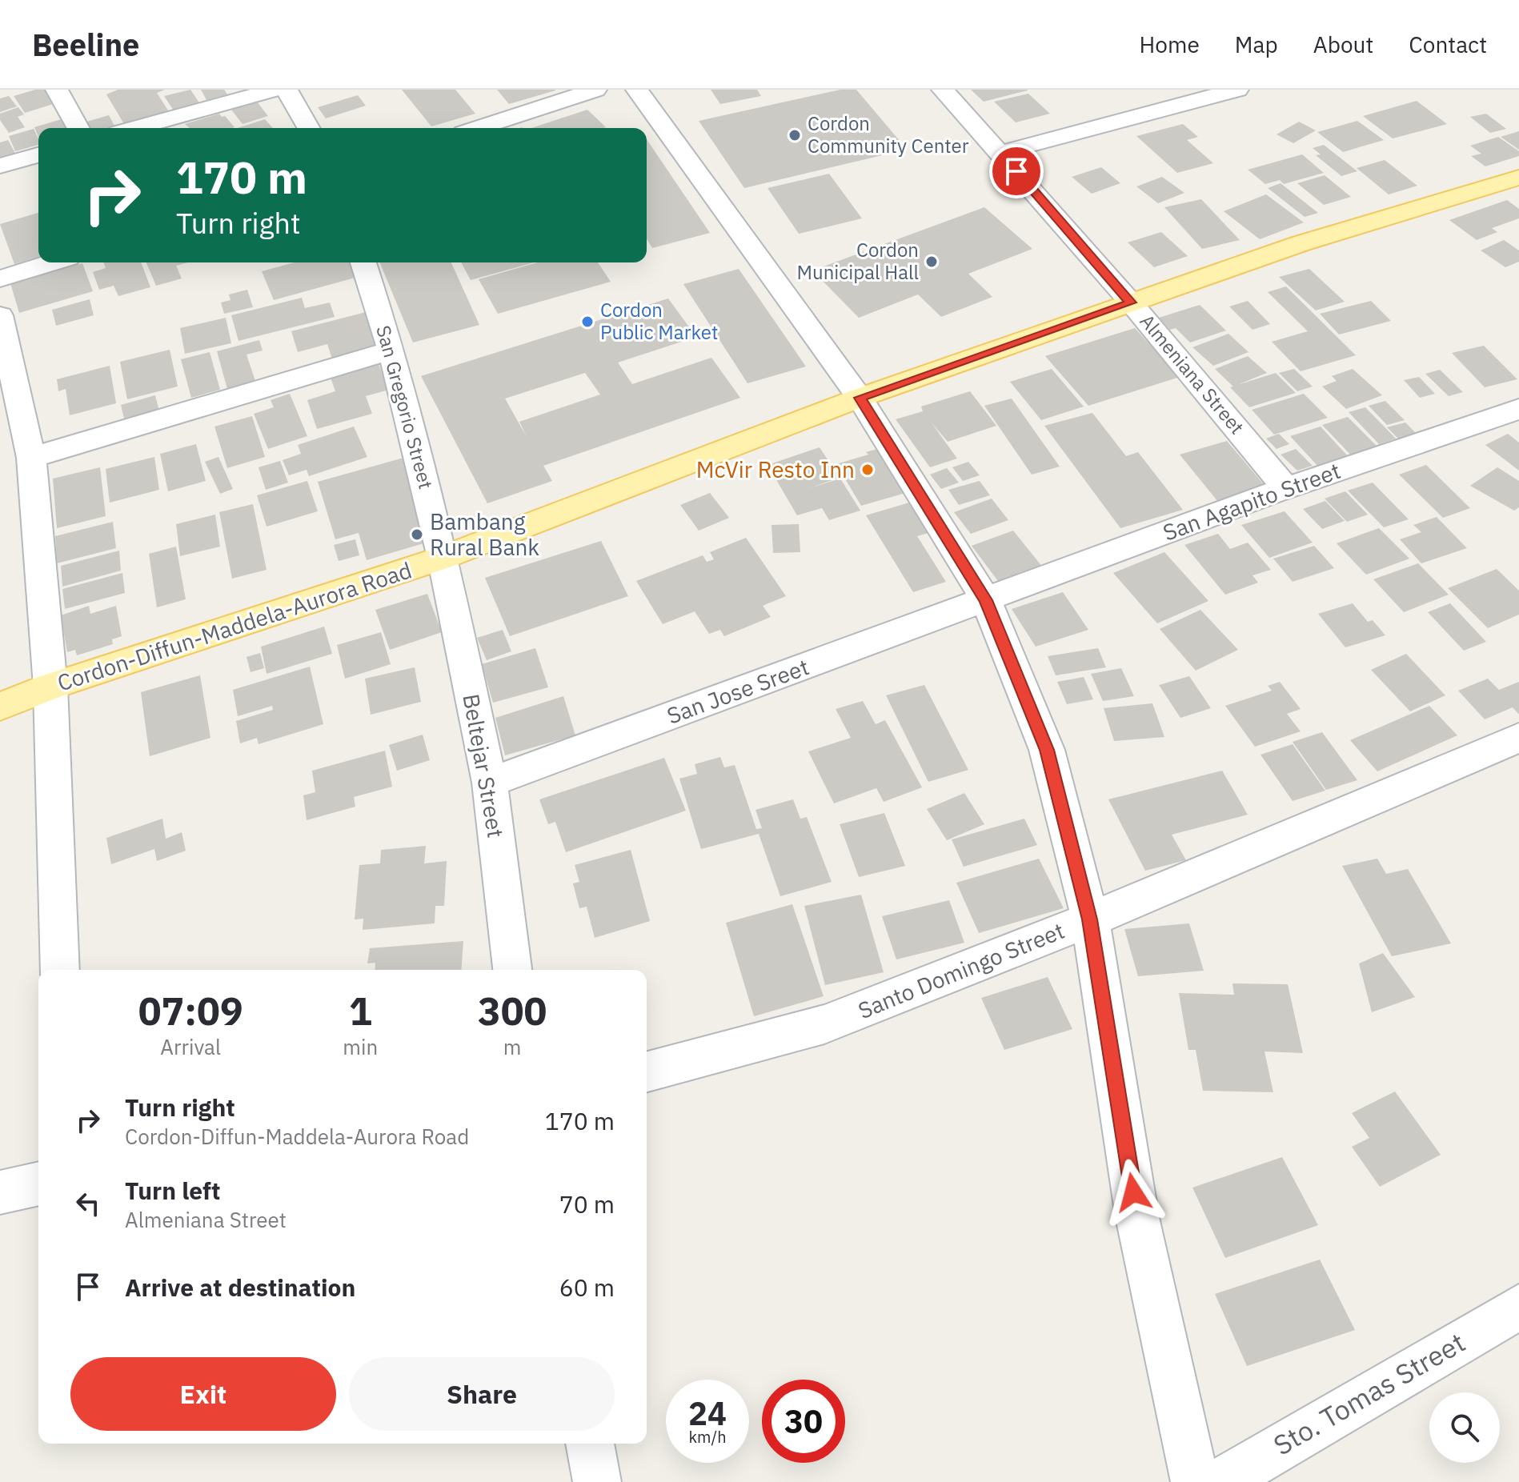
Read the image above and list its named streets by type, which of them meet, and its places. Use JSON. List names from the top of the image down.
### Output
{
  "streets": {
    "main road": ["Cordon-Diffun-Maddela-Aurora Road"],
    "street": [
      "Almeniana Street",
      "San Gregorio Street",
      "San Agapito Street",
      "San Jose Sreet",
      "Beltejar Street",
      "Santo Domingo Street",
      "Sto. Tomas Street"
    ]
  },
  "crossings": [
    ["Almeniana Street", "San Agapito Street"],
    ["Almeniana Street", "Cordon-Diffun-Maddela-Aurora Road"],
    ["San Gregorio Street", "Cordon-Diffun-Maddela-Aurora Road"],
    ["San Gregorio Street", "Beltejar Street"],
    ["San Agapito Street", "San Jose Sreet"],
    ["Cordon-Diffun-Maddela-Aurora Road", "Beltejar Street"],
    ["San Jose Sreet", "Beltejar Street"]
  ],
  "places": [
    "Cordon Community Center",
    "Cordon Municipal Hall",
    "Cordon Public Market",
    "McVir Resto Inn",
    "Bambang Rural Bank"
  ],
  "page": {
    "header": "Beeline",
    "nav": [
      "Home",
      "Map",
      "About",
      "Contact"
    ],
    "turn": ["170 m", "Turn right"],
    "eta": [
      "07:09",
      "Arrival",
      "1",
      "min",
      "300",
      "m"
    ],
    "list": [
      {
        "name": "Turn right",
        "note": "Cordon-Diffun-Maddela-Aurora Road",
        "value": "170 m"
      },
      {
        "name": "Turn left",
        "note": "Almeniana Street",
        "value": "70 m"
      },
      {
        "name": "Arrive at destination",
        "value": "60 m"
      }
    ],
    "buttons": ["Exit", "Share"],
    "speed": "24 km/h",
    "limit": "30"
  }
}
